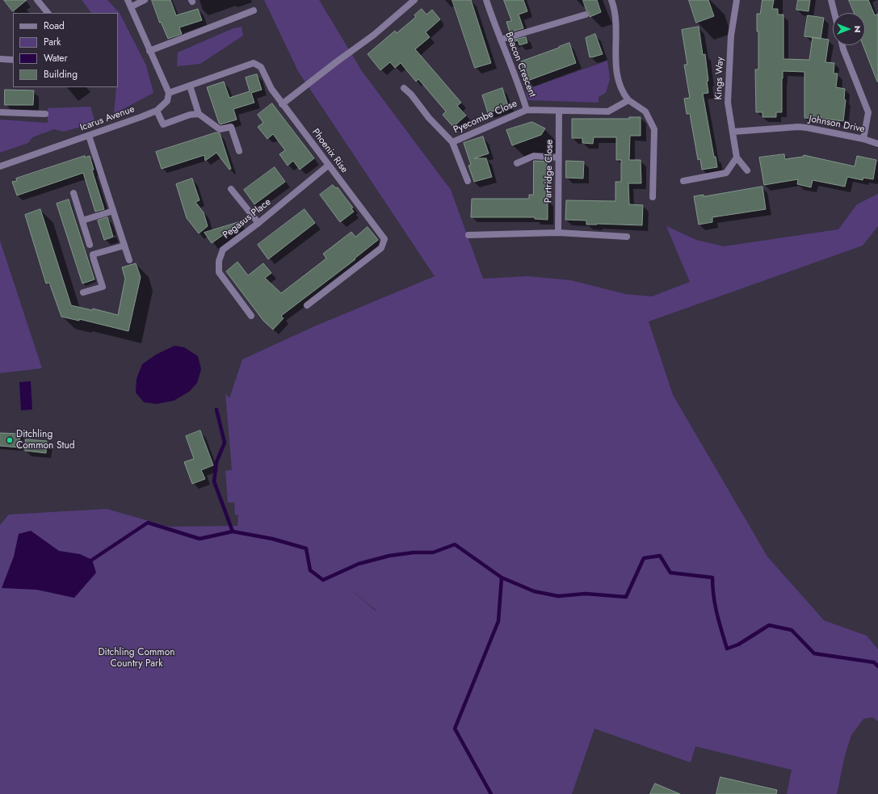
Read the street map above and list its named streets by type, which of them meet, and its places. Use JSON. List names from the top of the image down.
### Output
{
  "streets": {
    "street": [
      "Beacon Crescent",
      "Kings Way",
      "Pyecombe Close",
      "Icarus Avenue",
      "Johnson Drive",
      "Phoenix Rise",
      "Partridge Close",
      "Pegasus Place"
    ]
  },
  "crossings": [
    ["Beacon Crescent", "Pyecombe Close"],
    ["Beacon Crescent", "Partridge Close"],
    ["Kings Way", "Johnson Drive"],
    ["Icarus Avenue", "Phoenix Rise"],
    ["Phoenix Rise", "Pegasus Place"]
  ],
  "parks": ["Ditchling Common Country Park"],
  "places": ["Ditchling Common Stud"],
  "legend": [
    "Road",
    "Park",
    "Water",
    "Building"
  ],
  "north": "right"
}
